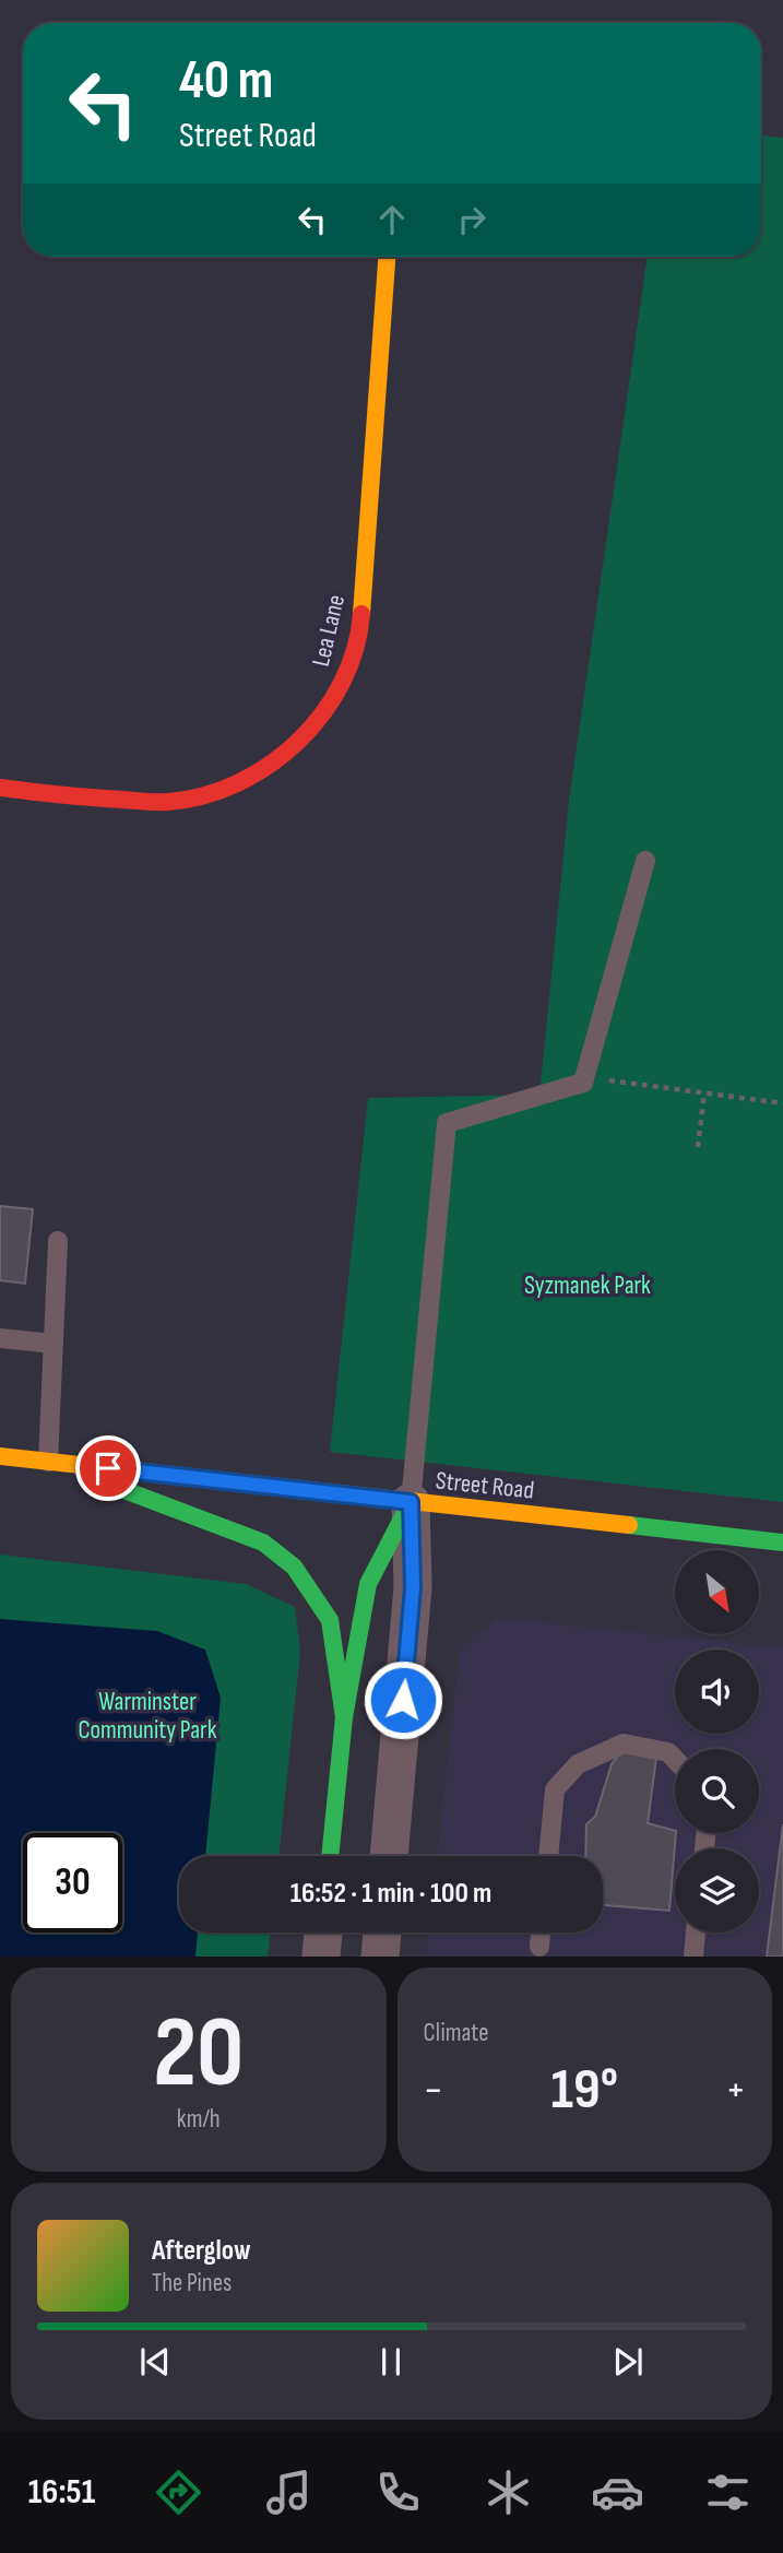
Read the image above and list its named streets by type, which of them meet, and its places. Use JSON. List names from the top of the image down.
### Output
{
  "streets": {
    "main road": ["Lea Lane", "Street Road"]
  },
  "parks": ["Syzmanek Park", "Warminster Community Park"],
  "north": "bottom right",
  "page": {
    "turn": ["40 m", "Street Road"],
    "limit": "30",
    "trip": "16:52 · 1 min · 100 m",
    "tile": [
      ["20", "km/h"],
      "Climate"
    ],
    "heat": ["−", "19°", "+"],
    "song": ["Afterglow", "The Pines"],
    "tabs": "16:51"
  }
}
